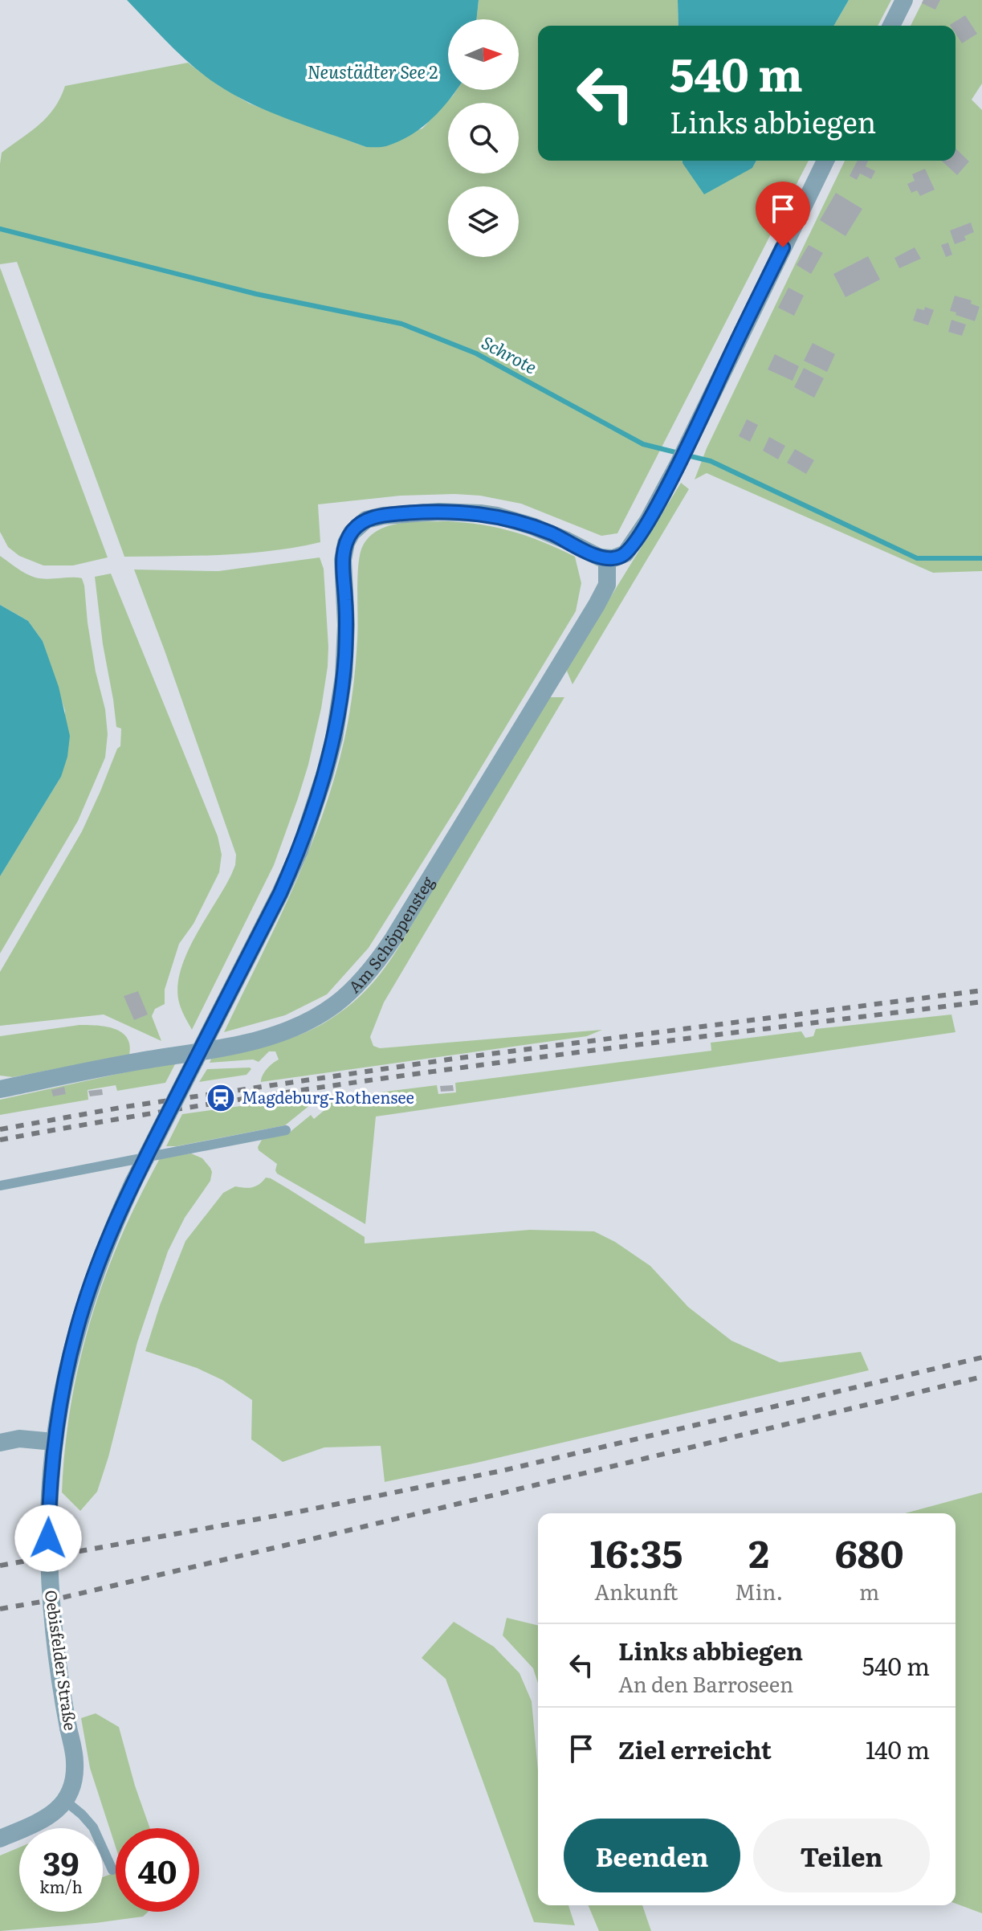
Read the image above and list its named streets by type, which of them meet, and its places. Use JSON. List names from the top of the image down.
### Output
{
  "streets": {
    "street": ["Am Schöppensteg", "Oebisfelder Straße"]
  },
  "crossings": [
    ["Am Schöppensteg", "Oebisfelder Straße"]
  ],
  "water": ["Neustädter See 2", "Schrote"],
  "places": {
    "station": ["Magdeburg-Rothensee"]
  },
  "north": "right",
  "page": {
    "turn": ["540 m", "Links abbiegen"],
    "eta": [
      "16:35",
      "Ankunft",
      "2",
      "Min.",
      "680",
      "m"
    ],
    "list": [
      {
        "name": "Links abbiegen",
        "note": "An den Barroseen",
        "value": "540 m"
      },
      {
        "name": "Ziel erreicht",
        "value": "140 m"
      }
    ],
    "buttons": ["Beenden", "Teilen"],
    "speed": "39 km/h",
    "limit": "40"
  }
}
